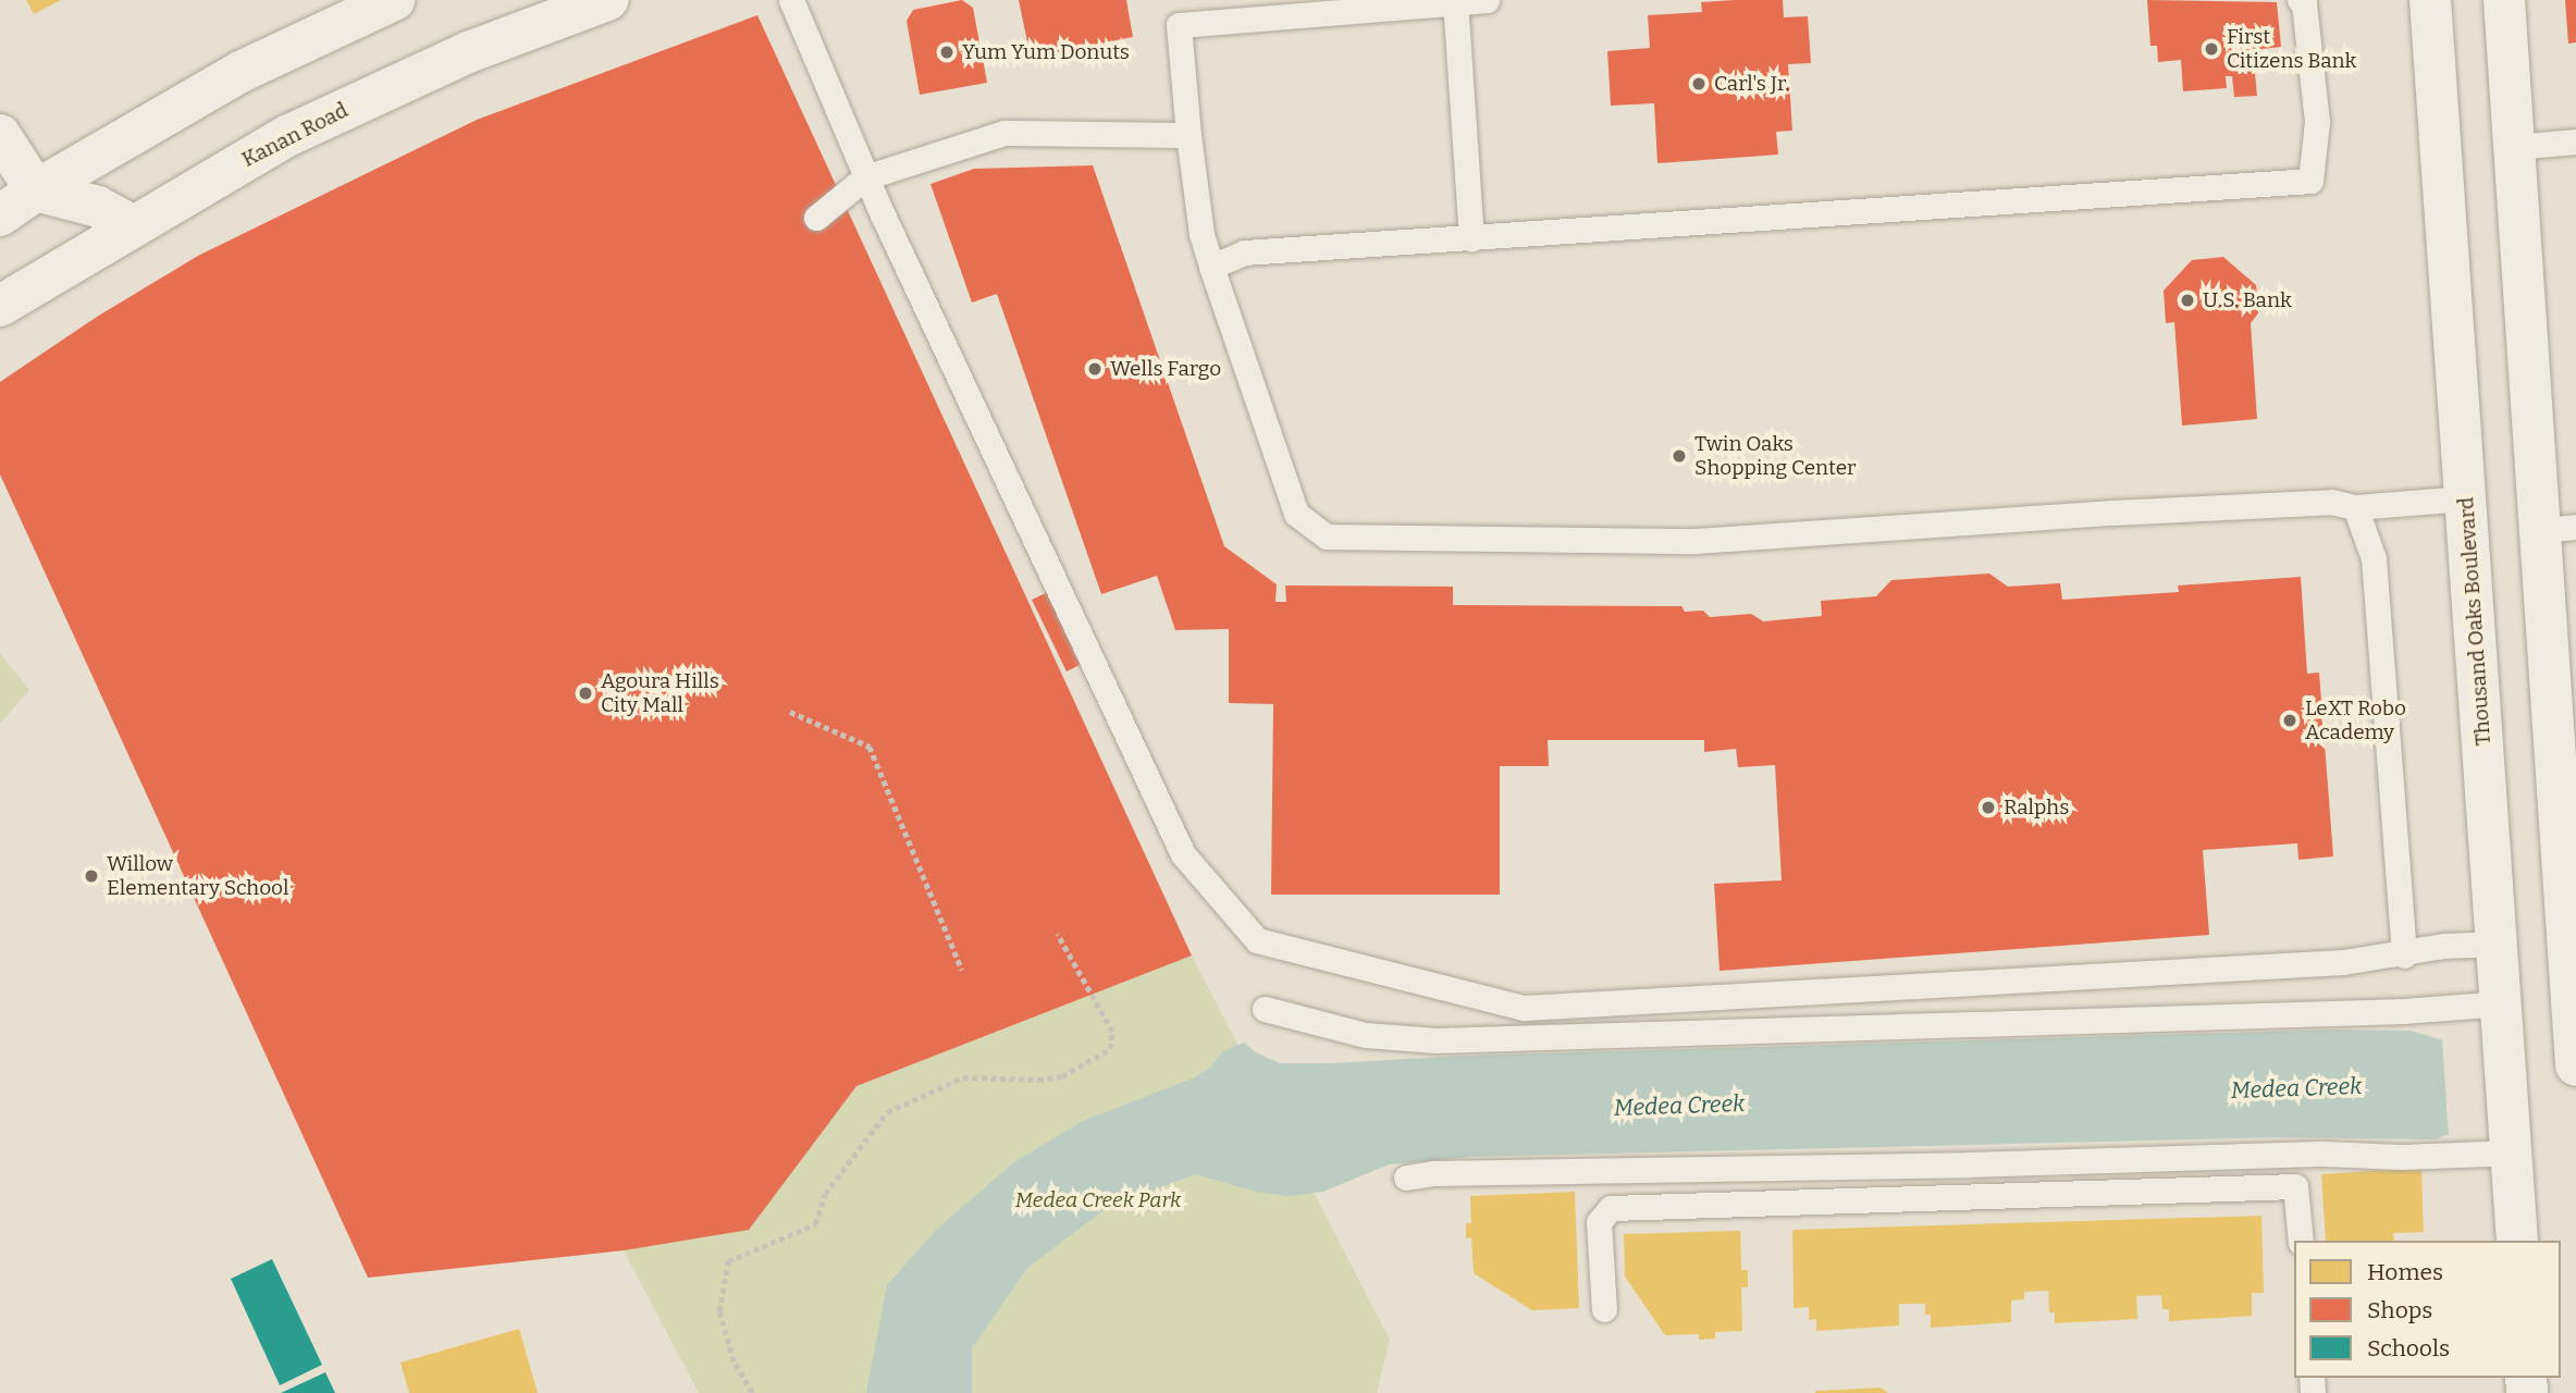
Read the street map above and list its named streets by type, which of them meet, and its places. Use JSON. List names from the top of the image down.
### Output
{
  "streets": {
    "main road": ["Kanan Road", "Thousand Oaks Boulevard"]
  },
  "water": ["Medea Creek"],
  "parks": ["Medea Creek Park"],
  "places": [
    "First Citizens Bank",
    "Yum Yum Donuts",
    "Carl's Jr.",
    "U.S. Bank",
    "Wells Fargo",
    "Twin Oaks Shopping Center",
    "Agoura Hills City Mall",
    "LeXT Robo Academy",
    "Ralphs",
    "Willow Elementary School"
  ],
  "legend": ["Homes", "Shops", "Schools"]
}
